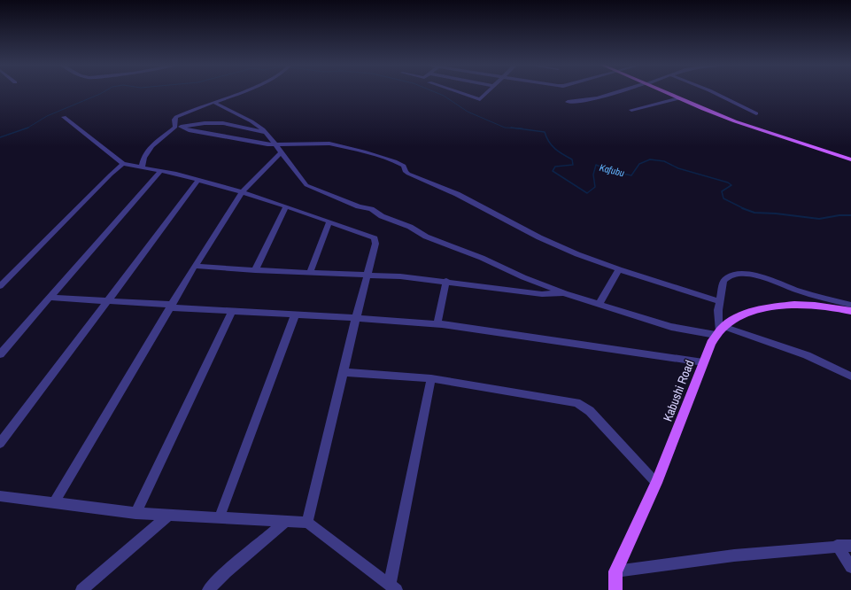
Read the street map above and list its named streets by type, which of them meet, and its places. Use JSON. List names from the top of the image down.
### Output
{
  "streets": {
    "main road": ["Kabushi Road"]
  },
  "water": ["Kafubu"]
}
